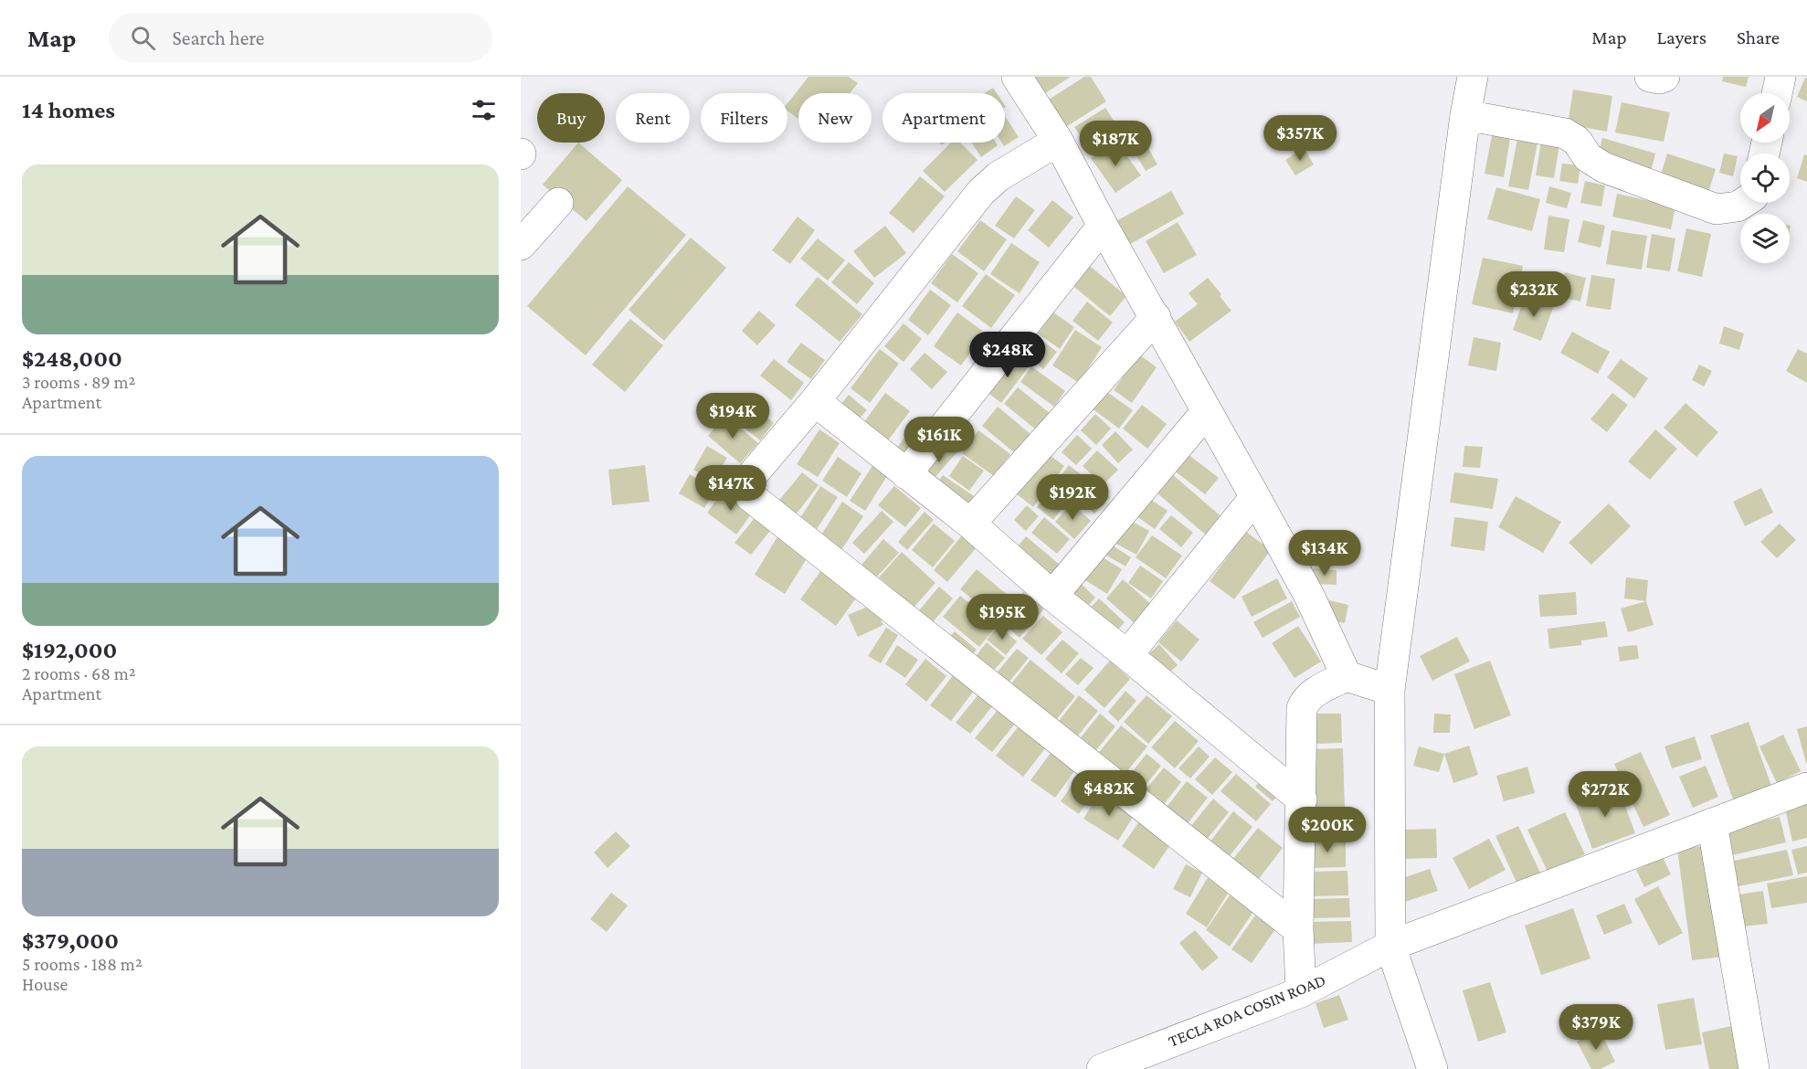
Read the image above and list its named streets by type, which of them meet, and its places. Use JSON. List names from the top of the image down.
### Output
{
  "streets": {
    "street": ["TECLA ROA COSIN ROAD"]
  },
  "north": "bottom left",
  "page": {
    "header": "Map",
    "search": "Search here",
    "nav": ["Map", "Layers", "Share"],
    "heading": "14 homes",
    "chip": [
      "Buy",
      "Rent",
      "Filters",
      "New",
      "Apartment"
    ],
    "price": [
      "$357K",
      "$187K",
      "$232K",
      "$248K",
      "$194K",
      "$161K",
      "$147K",
      "$192K",
      "$134K",
      "$195K",
      "$482K",
      "$272K",
      "$200K",
      "$379K"
    ],
    "list": [
      {
        "name": "$248,000",
        "note": "3 rooms · 89 m² · Apartment"
      },
      {
        "name": "$192,000",
        "note": "2 rooms · 68 m² · Apartment"
      },
      {
        "name": "$379,000",
        "note": "5 rooms · 188 m² · House"
      }
    ]
  }
}
